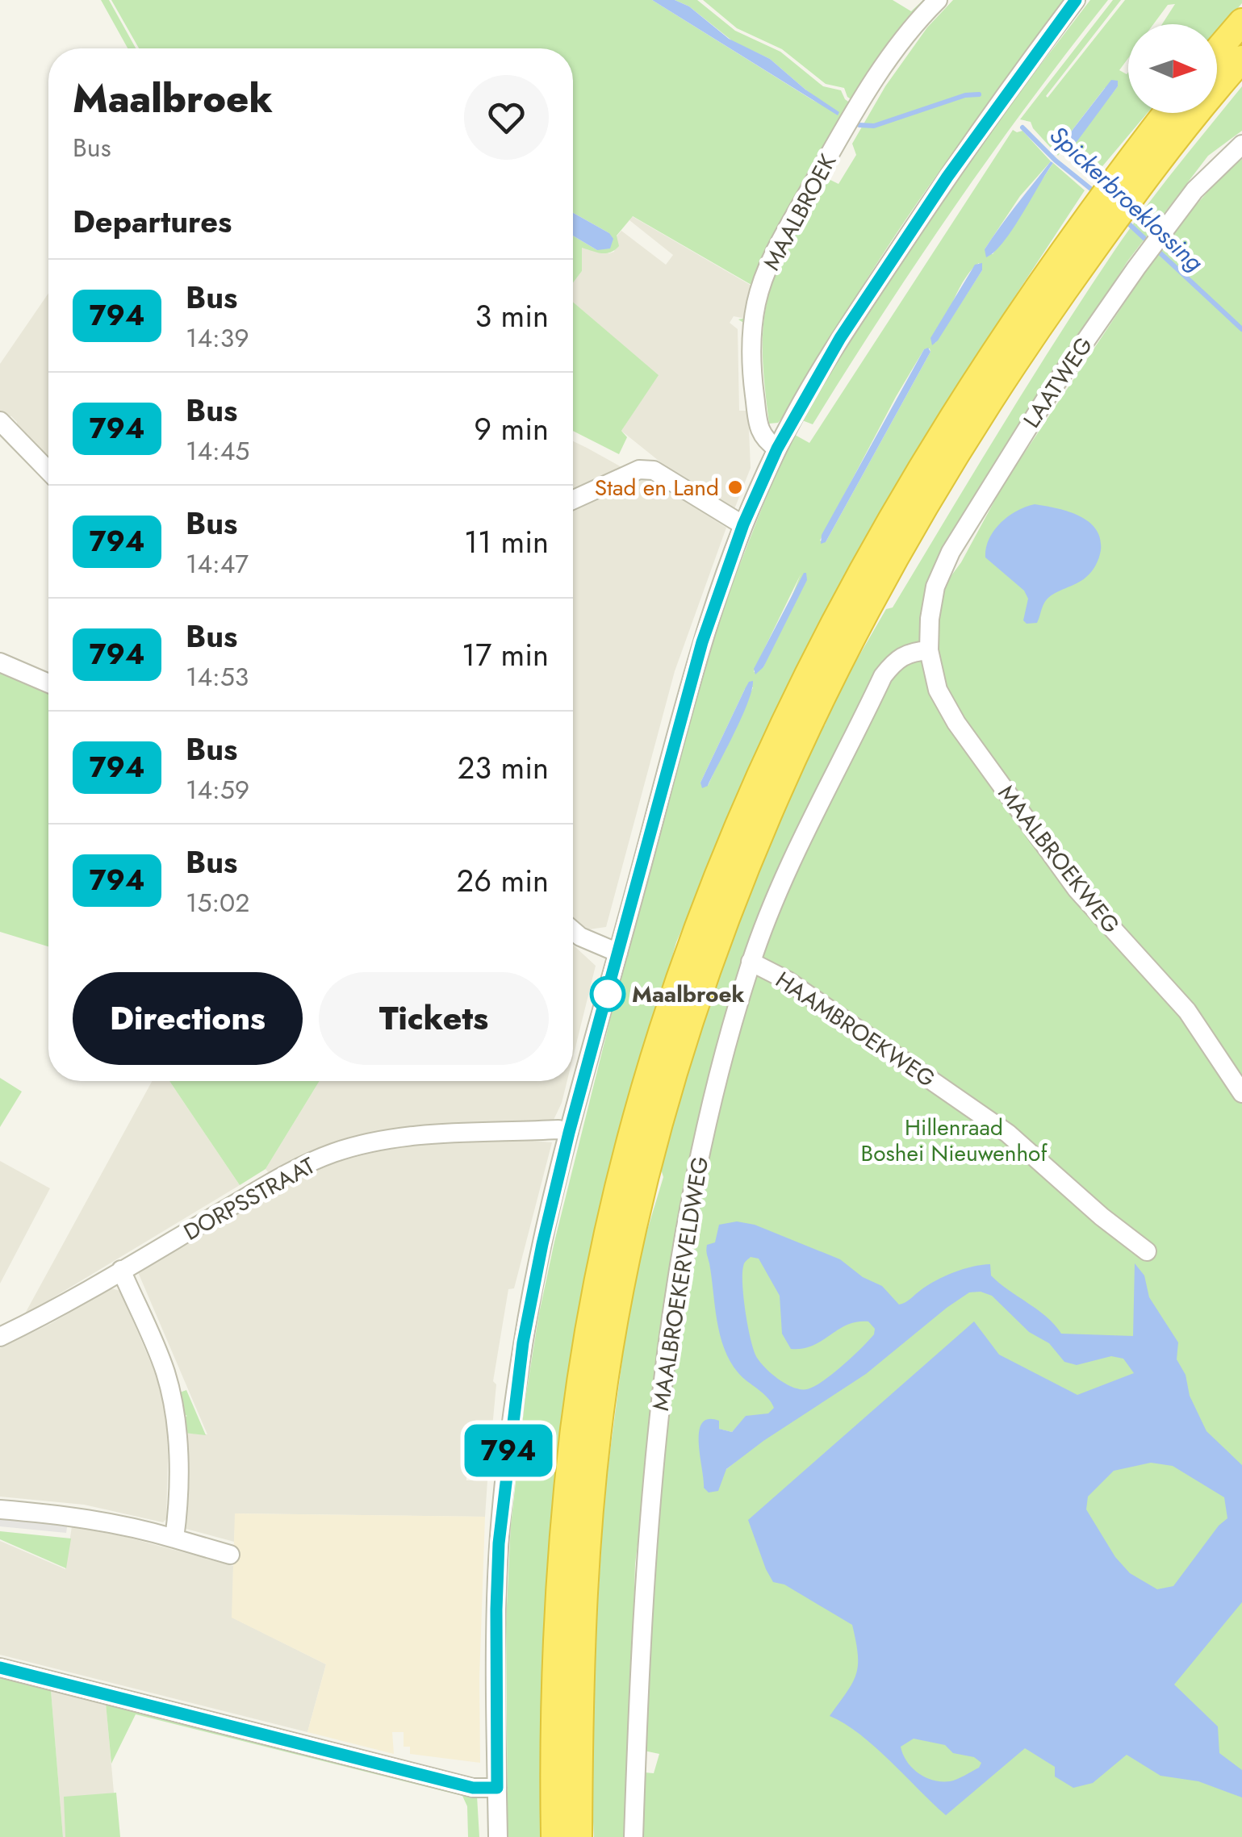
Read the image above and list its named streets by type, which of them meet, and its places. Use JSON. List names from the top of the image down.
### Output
{
  "streets": {
    "street": [
      "MAALBROEK",
      "LAATWEG",
      "MAALBROEKWEG",
      "HAAMBROEKWEG",
      "DORPSSTRAAT",
      "MAALBROEKERVELDWEG"
    ]
  },
  "crossings": [
    ["LAATWEG", "MAALBROEKWEG"],
    ["LAATWEG", "MAALBROEKERVELDWEG"],
    ["MAALBROEKWEG", "MAALBROEKERVELDWEG"],
    ["HAAMBROEKWEG", "MAALBROEKERVELDWEG"]
  ],
  "water": ["Spickerbroeklossing"],
  "parks": ["Hillenraad Boshei Nieuwenhof"],
  "places": ["Stad en Land", "Maalbroek"],
  "lines": ["bus line 794"],
  "north": "right",
  "page": {
    "on_map": "794",
    "heading": [
      ["Maalbroek", "Bus"],
      "Departures"
    ],
    "list": [
      {
        "mark": "794",
        "name": "Bus",
        "note": "14:39",
        "value": "3 min"
      },
      {
        "mark": "794",
        "name": "Bus",
        "note": "14:45",
        "value": "9 min"
      },
      {
        "mark": "794",
        "name": "Bus",
        "note": "14:47",
        "value": "11 min"
      },
      {
        "mark": "794",
        "name": "Bus",
        "note": "14:53",
        "value": "17 min"
      },
      {
        "mark": "794",
        "name": "Bus",
        "note": "14:59",
        "value": "23 min"
      },
      {
        "mark": "794",
        "name": "Bus",
        "note": "15:02",
        "value": "26 min"
      }
    ],
    "buttons": ["Directions", "Tickets"]
  }
}
